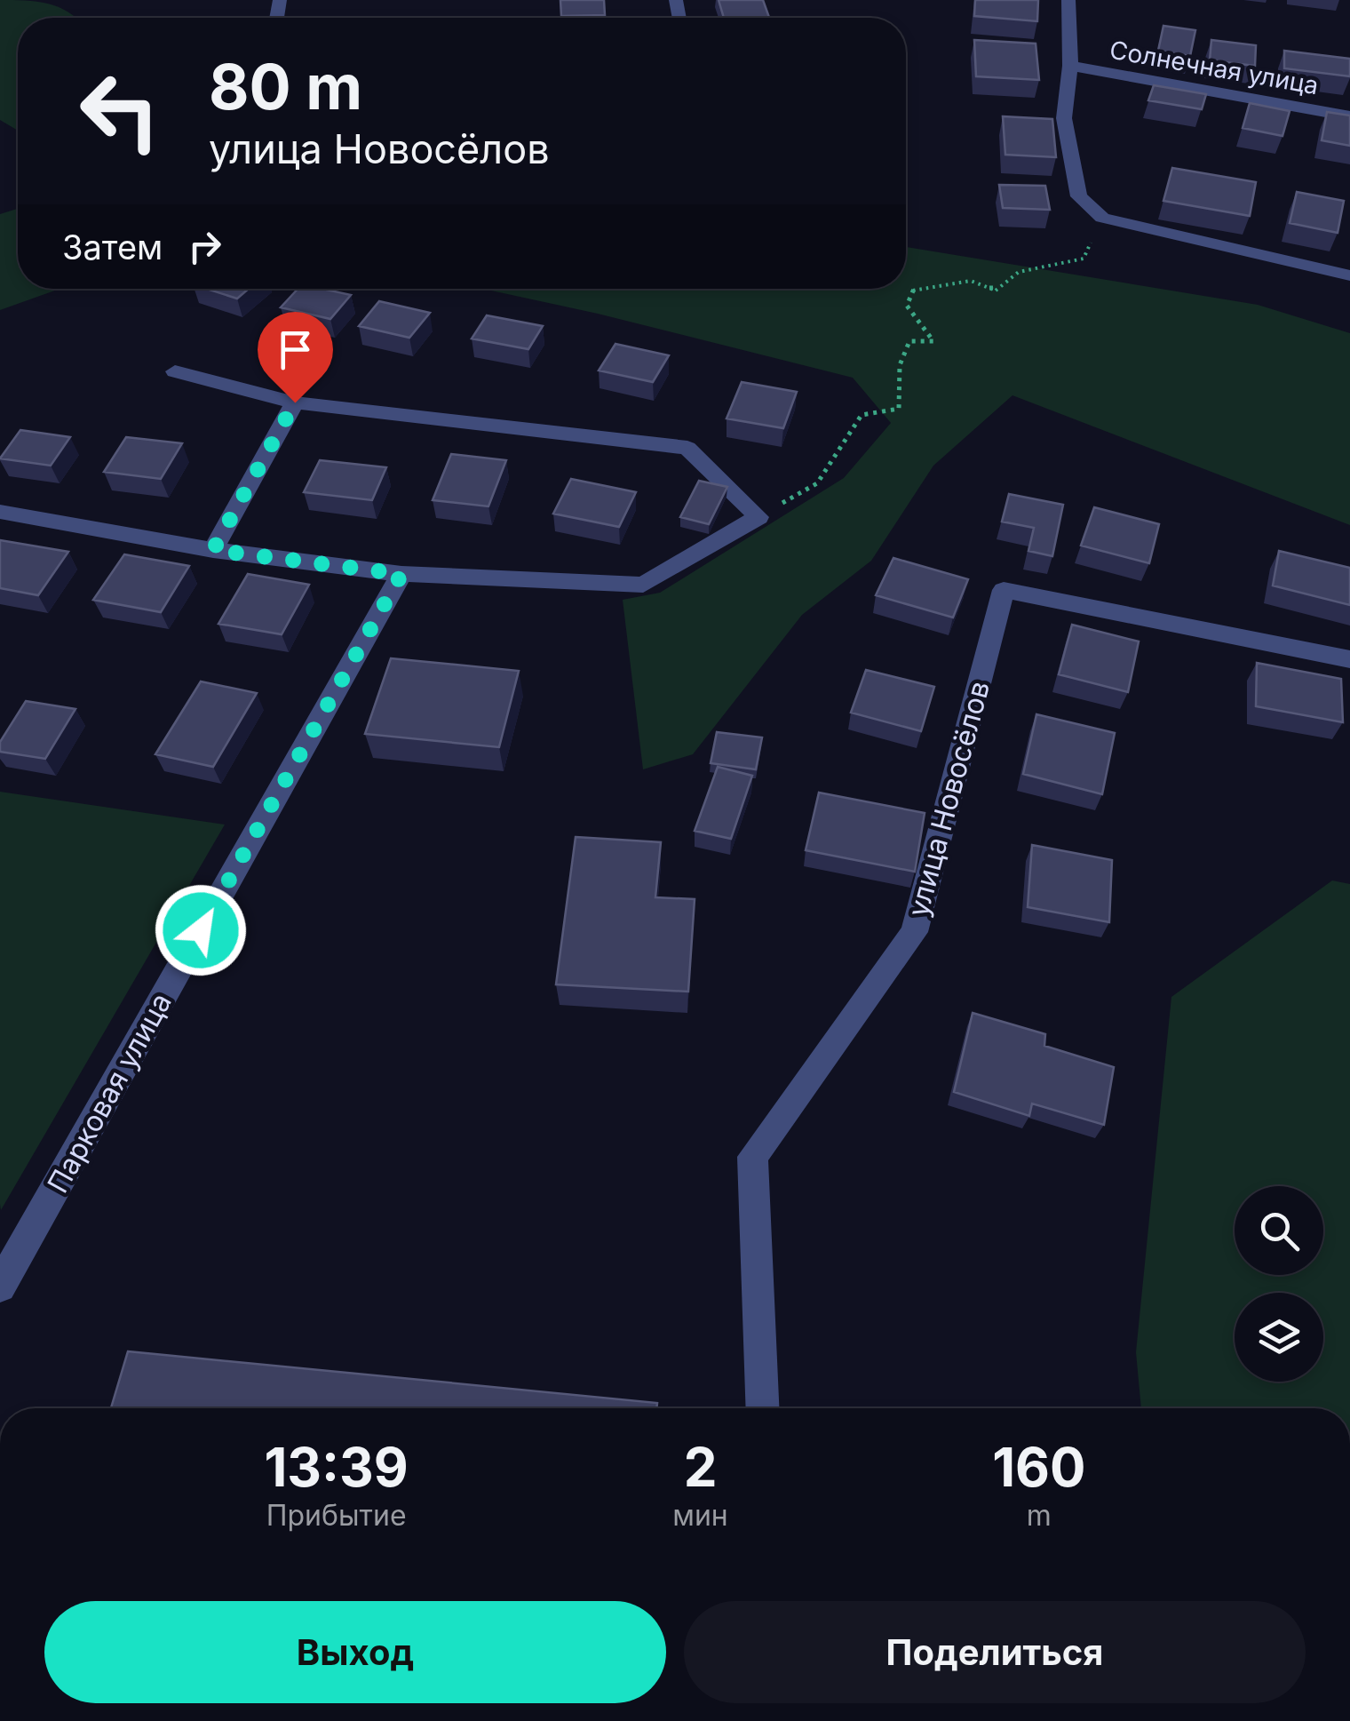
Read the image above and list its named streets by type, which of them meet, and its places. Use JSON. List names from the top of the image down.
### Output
{
  "streets": {
    "street": ["Солнечная улица", "улица Новосёлов", "Парковая улица"]
  },
  "page": {
    "turn": ["80 m", "улица Новосёлов"],
    "then": "Затем",
    "eta": [
      "13:39",
      "Прибытие",
      "2",
      "мин",
      "160",
      "m"
    ],
    "buttons": ["Выход", "Поделиться"]
  }
}
